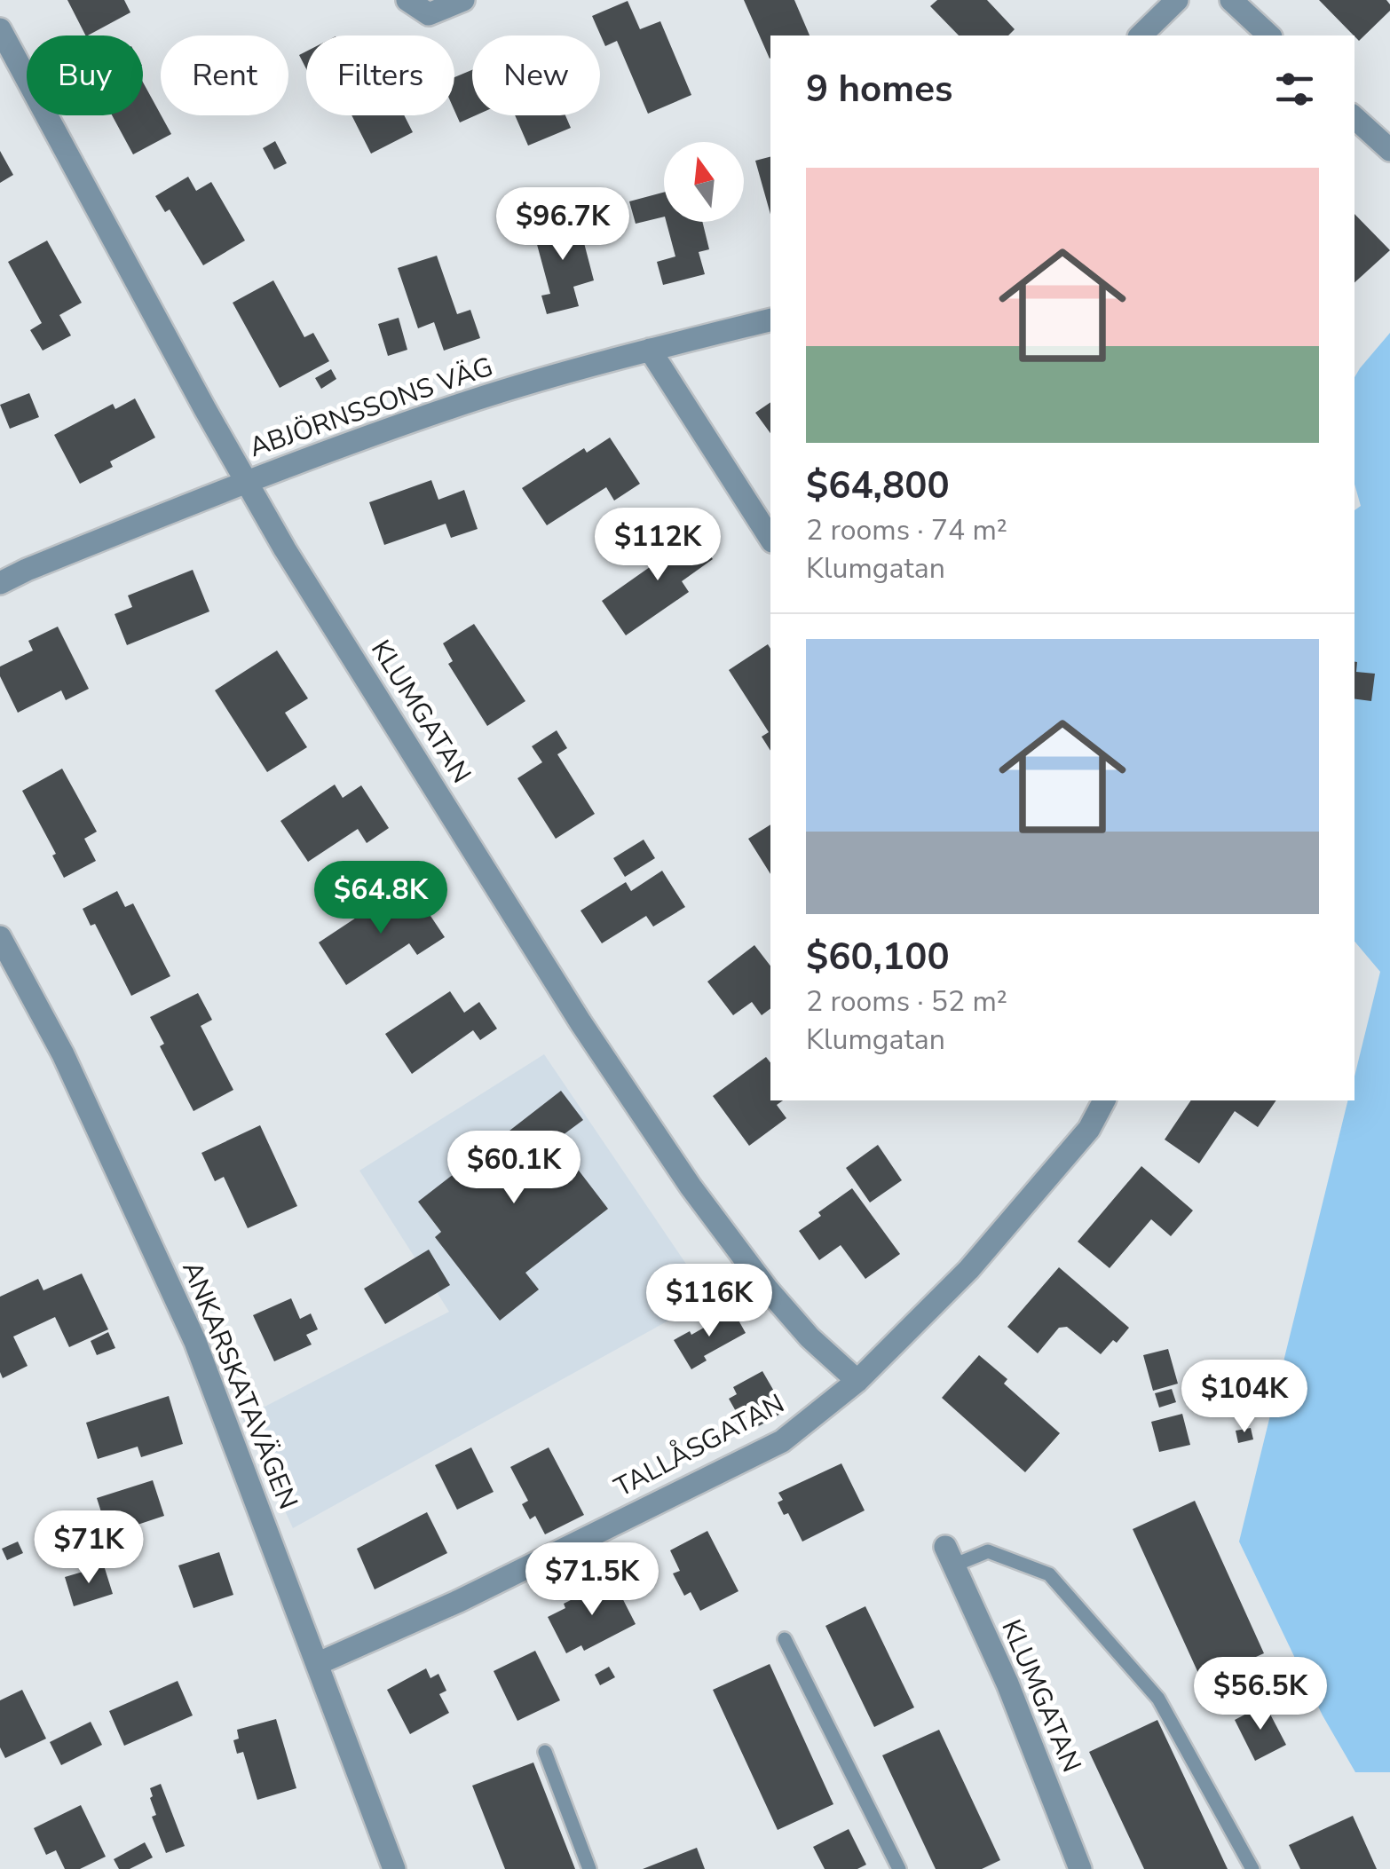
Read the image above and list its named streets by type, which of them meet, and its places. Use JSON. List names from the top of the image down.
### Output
{
  "streets": {
    "street": [
      "ABJÖRNSSONS VÄG",
      "KLUMGATAN",
      "ANKARSKATAVÄGEN",
      "TALLÅSGATAN"
    ]
  },
  "crossings": [
    ["ABJÖRNSSONS VÄG", "KLUMGATAN"],
    ["KLUMGATAN", "TALLÅSGATAN"],
    ["ANKARSKATAVÄGEN", "TALLÅSGATAN"]
  ],
  "north": "top",
  "page": {
    "chip": [
      "Buy",
      "Rent",
      "Filters",
      "New"
    ],
    "heading": "9 homes",
    "list": [
      {
        "name": "$64,800",
        "note": "2 rooms · 74 m² · Klumgatan"
      },
      {
        "name": "$60,100",
        "note": "2 rooms · 52 m² · Klumgatan"
      }
    ],
    "price": [
      "$96.7K",
      "$112K",
      "$64.8K",
      "$60.1K",
      "$116K",
      "$104K",
      "$71K",
      "$71.5K",
      "$56.5K"
    ]
  }
}
